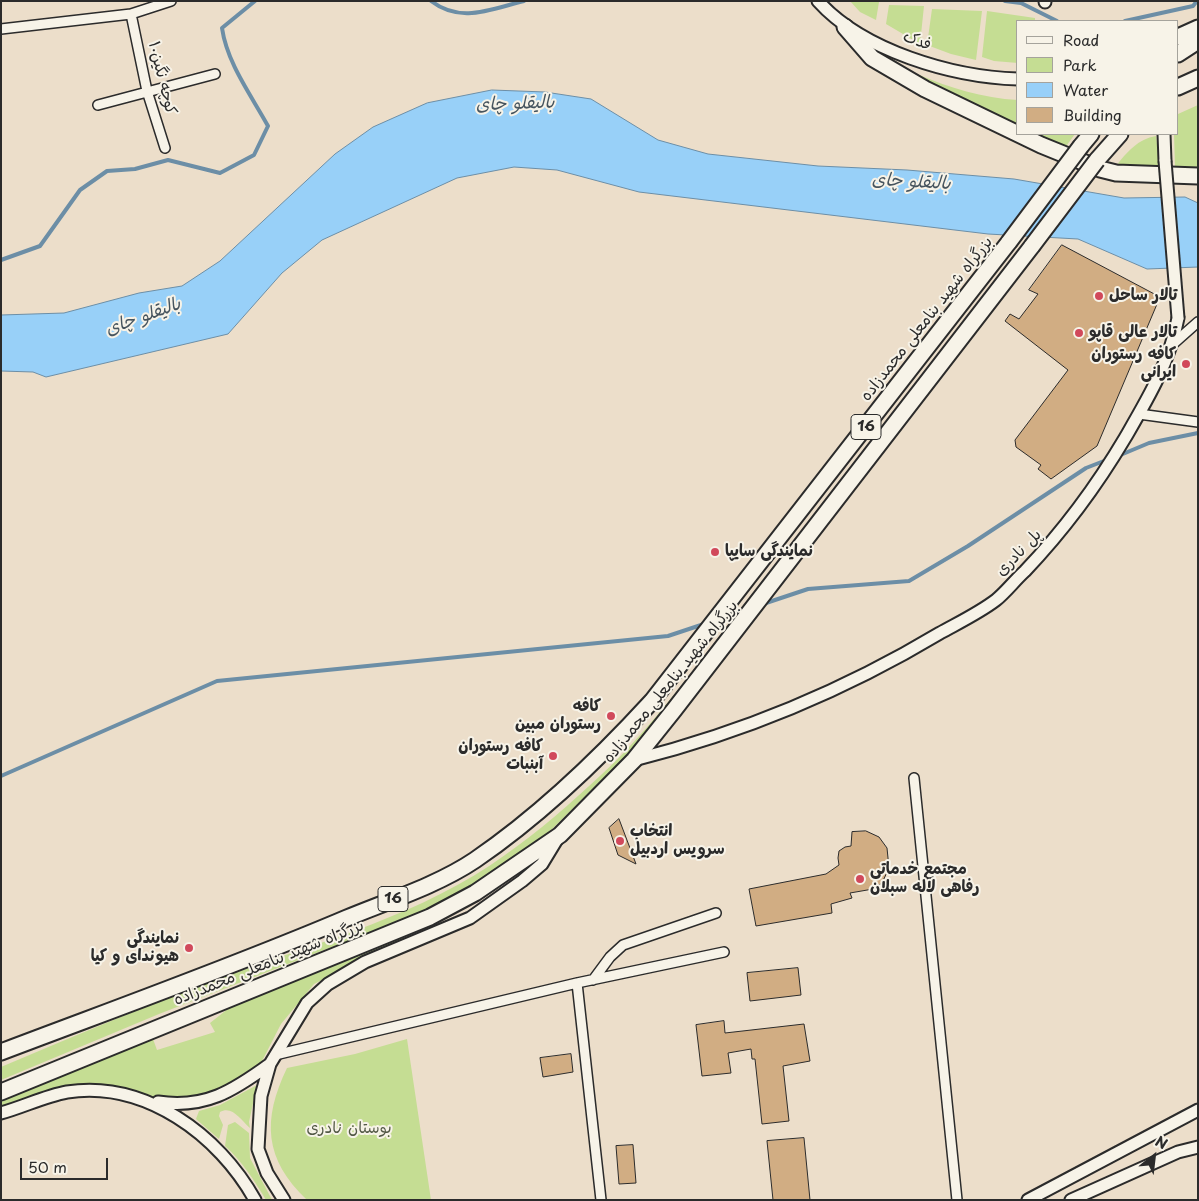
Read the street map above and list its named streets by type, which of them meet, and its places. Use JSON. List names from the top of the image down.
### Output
{
  "streets": {
    "highway": ["بزرگراه شهید بنامعلی محمدزاده", "16"],
    "street": ["فدک", "کوچه نگین۱۰", "پل نادری"]
  },
  "crossings": [
    ["بزرگراه شهید بنامعلی محمدزاده", "پل نادری"]
  ],
  "water": ["بالیقلو چای"],
  "parks": ["بوستان نادری"],
  "places": [
    "تالار ساحل",
    "تالار عالی قاپو",
    "کافه رستوران ایرانی",
    "نمایندگی سایپا",
    "کافه رستوران مبین",
    "کافه رستوران آبنبات",
    "انتخاب سرویس اردبیل",
    "مجتمع خدماتی رفاهی لاله سبلان",
    "نمایندگی هیوندای و کیا"
  ],
  "legend": [
    "Road",
    "Park",
    "Water",
    "Building"
  ],
  "scale_bar": "50 m",
  "north": "top right"
}
